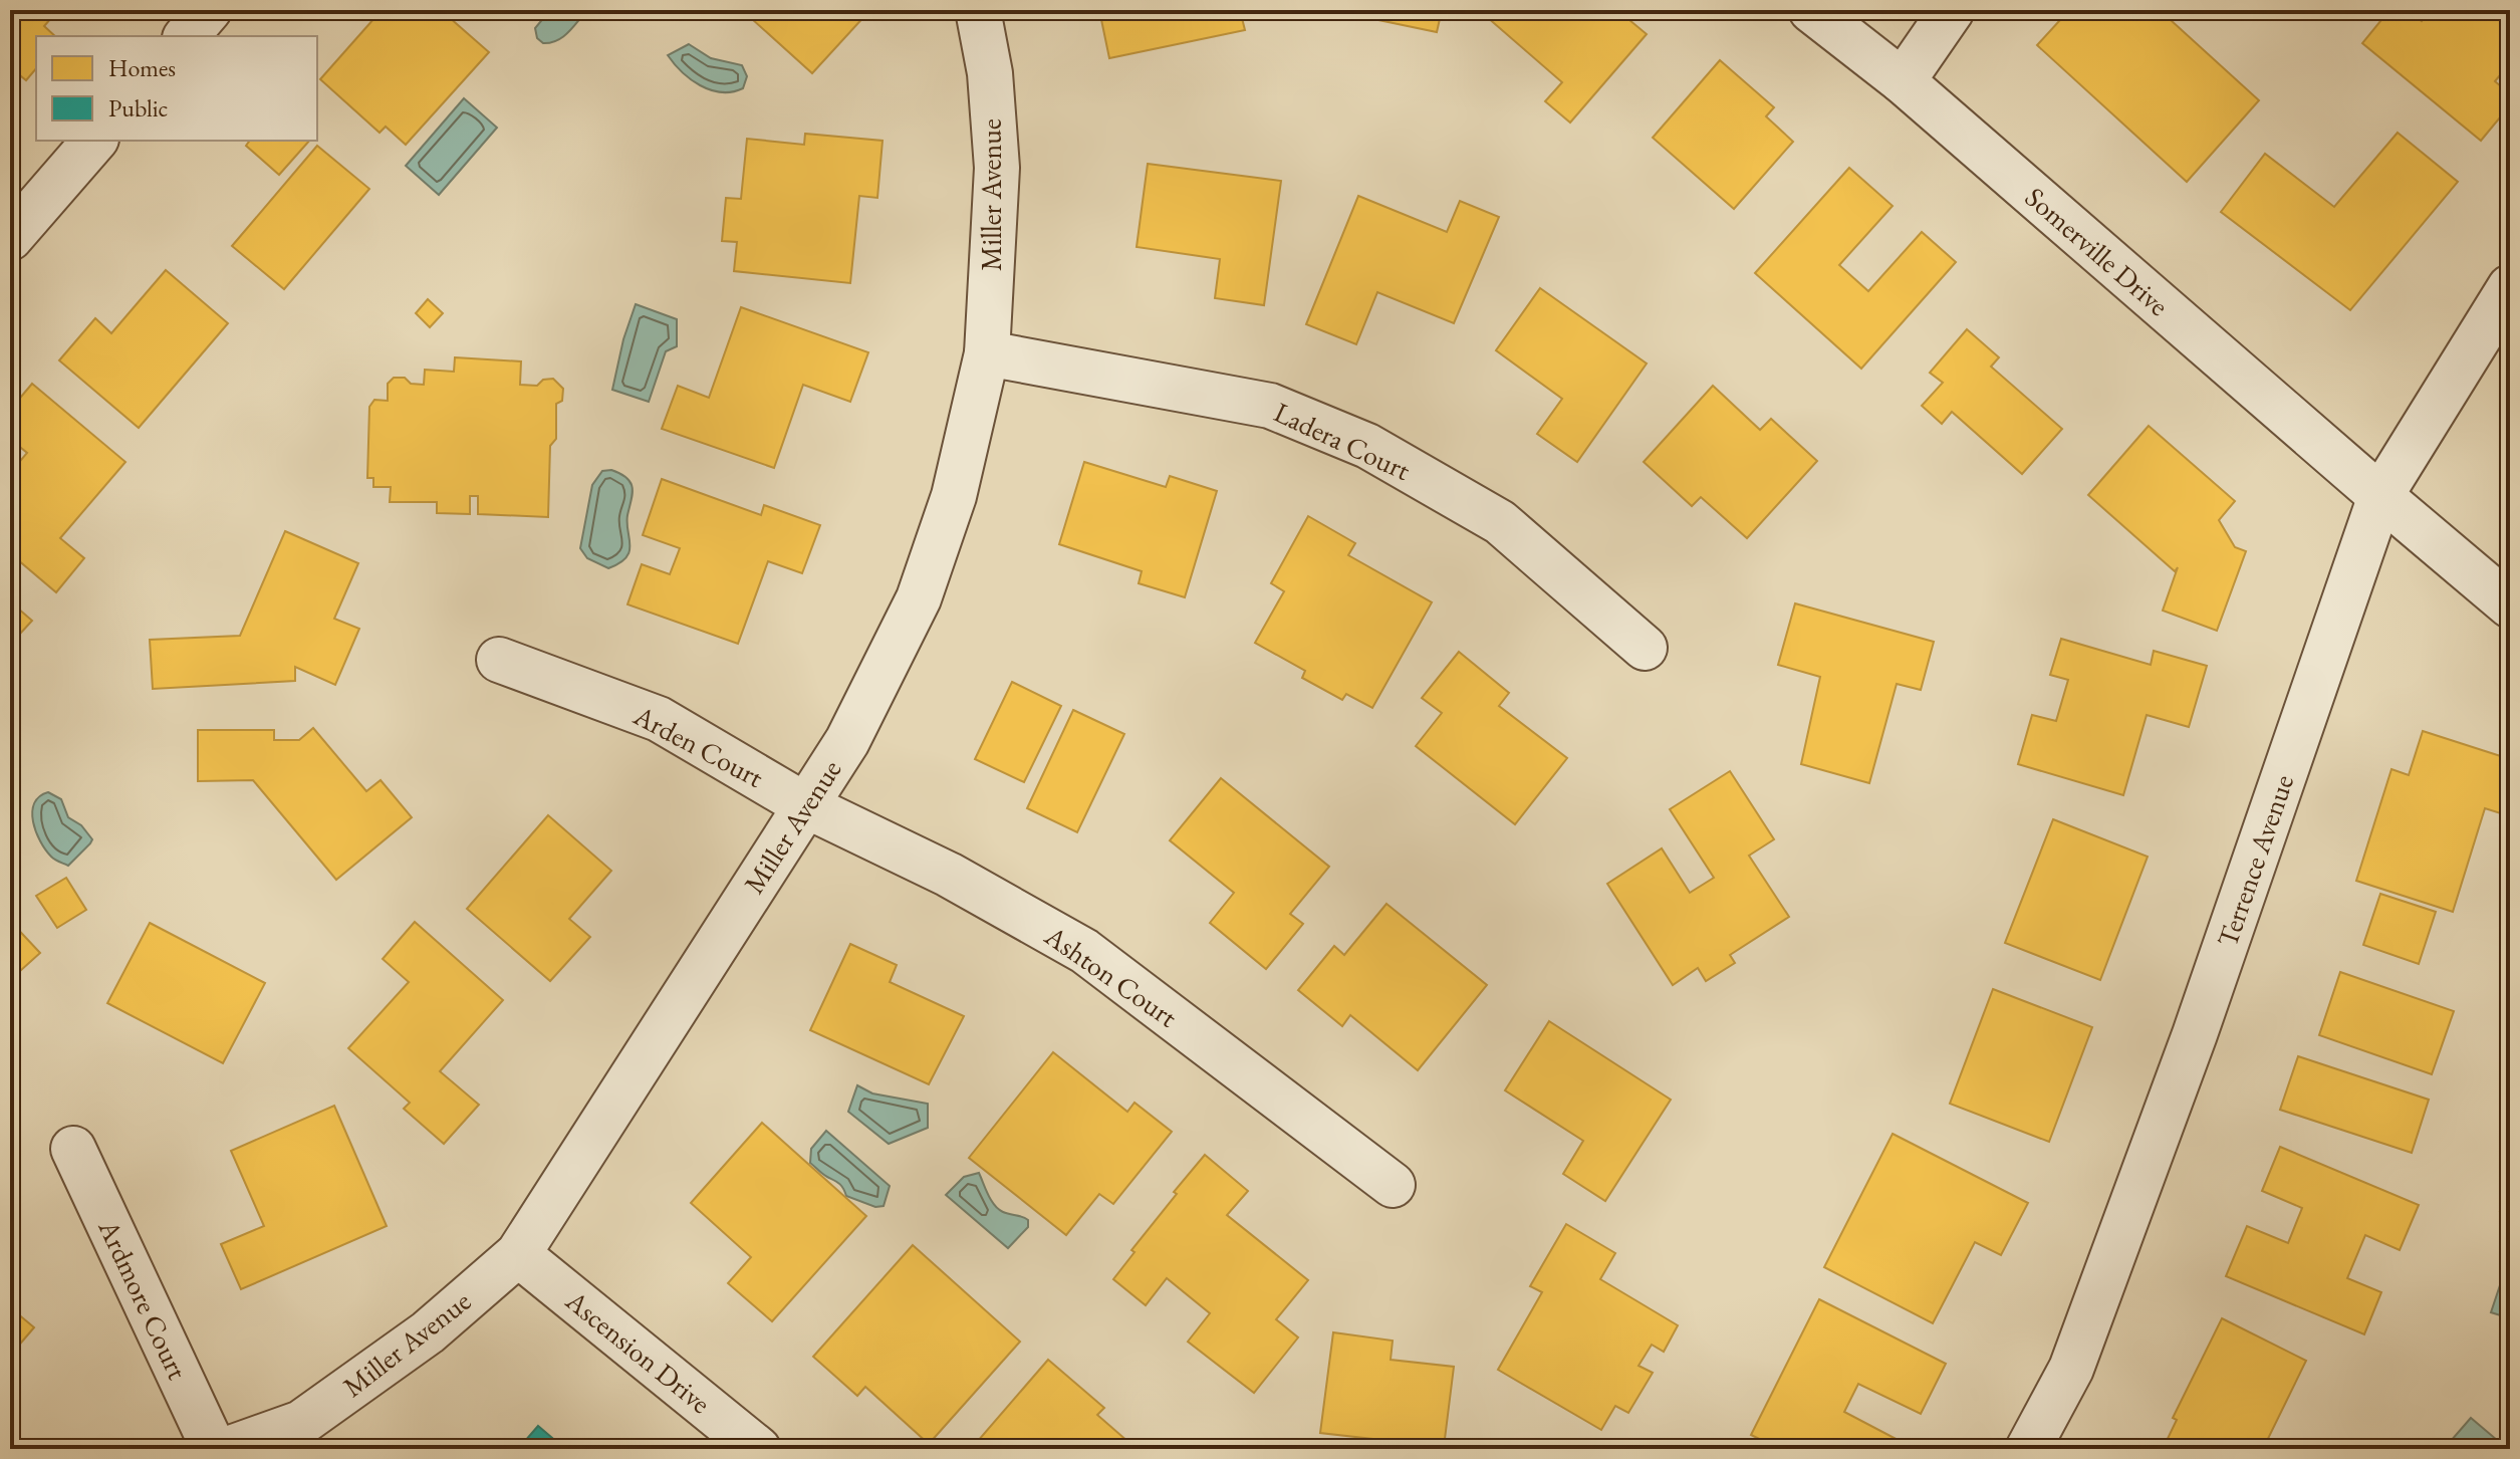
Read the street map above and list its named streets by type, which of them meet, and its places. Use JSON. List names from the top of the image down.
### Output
{
  "streets": {
    "street": [
      "Miller Avenue",
      "Somerville Drive",
      "Ladera Court",
      "Arden Court",
      "Terrence Avenue",
      "Ashton Court",
      "Ardmore Court",
      "Ascension Drive"
    ]
  },
  "crossings": [
    ["Miller Avenue", "Ladera Court"],
    ["Miller Avenue", "Arden Court"],
    ["Miller Avenue", "Ashton Court"],
    ["Miller Avenue", "Ascension Drive"],
    ["Somerville Drive", "Terrence Avenue"],
    ["Arden Court", "Ashton Court"]
  ],
  "legend": ["Homes", "Public"]
}
